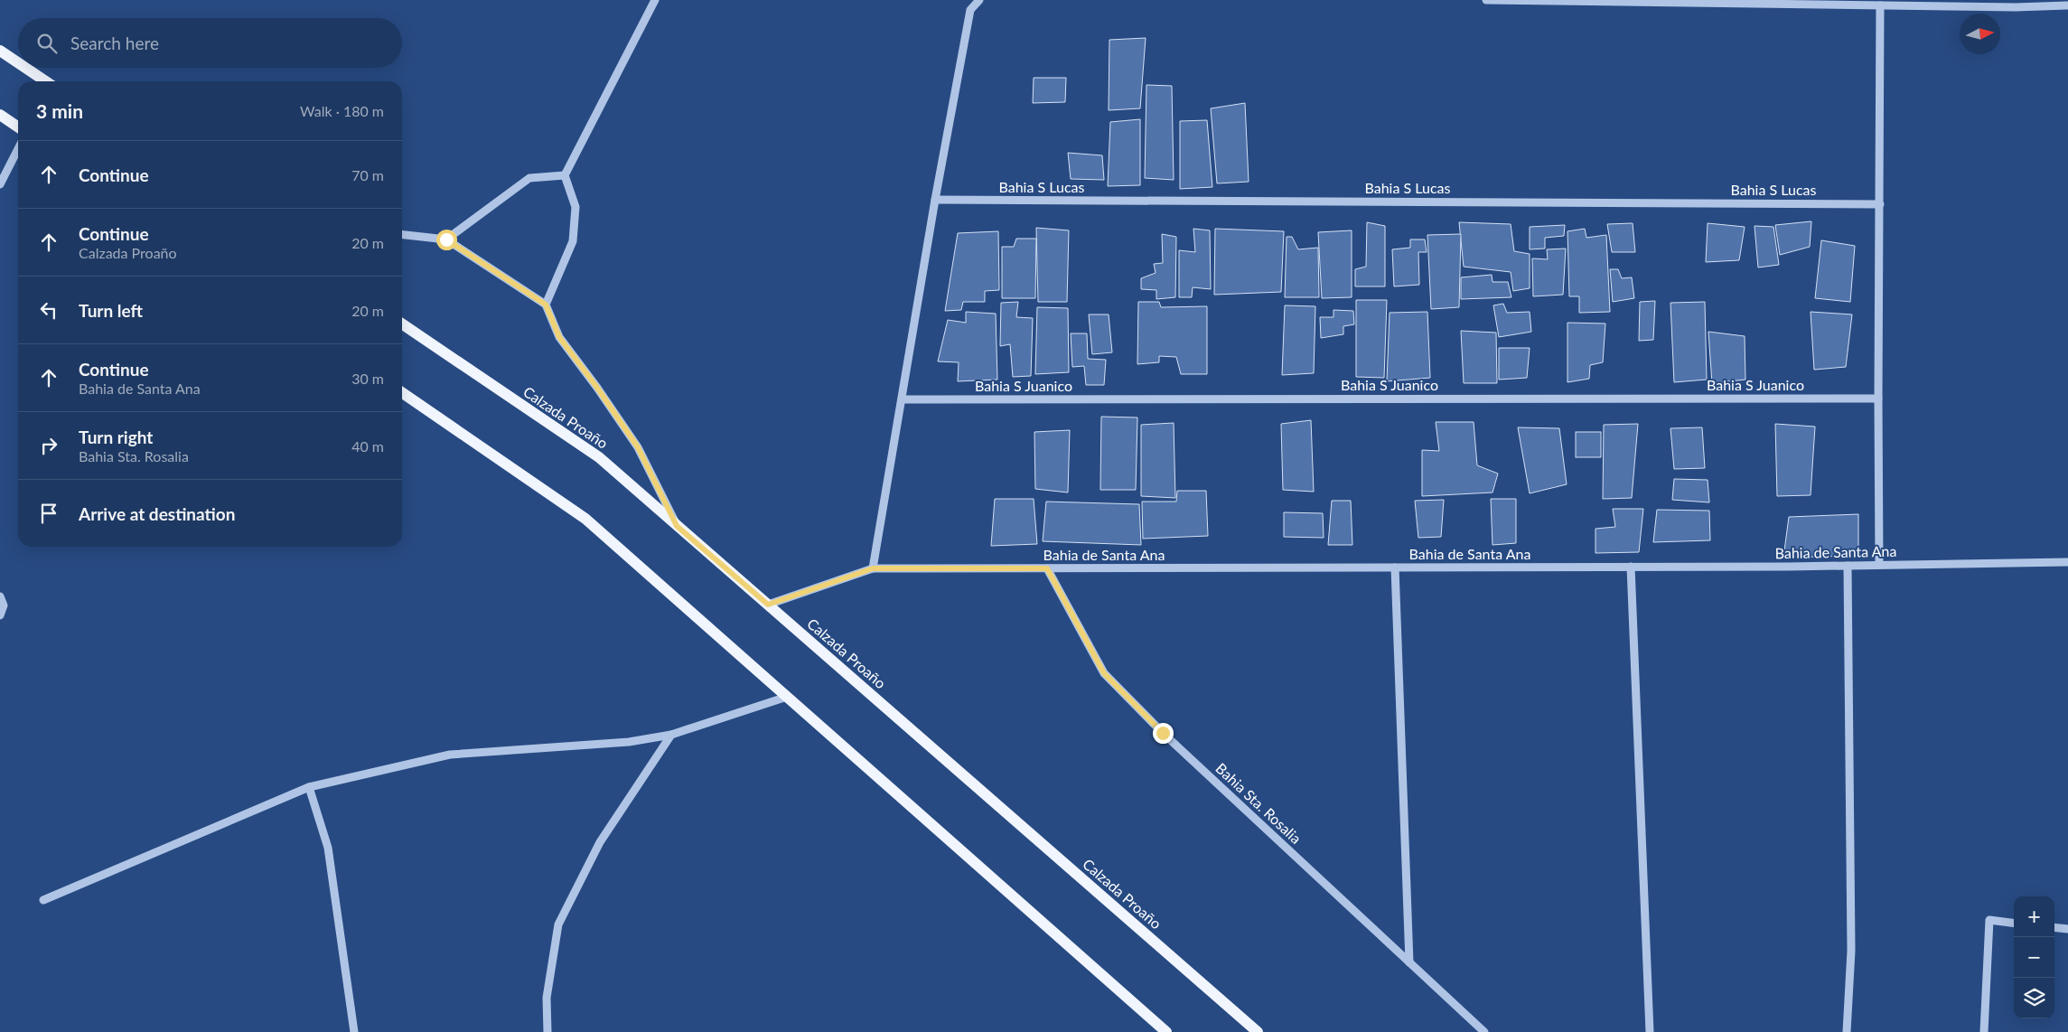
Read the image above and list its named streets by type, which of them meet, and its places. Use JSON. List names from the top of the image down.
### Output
{
  "streets": {
    "main road": ["Calzada Proaño"],
    "street": [
      "Bahia S Lucas",
      "Bahia S Juanico",
      "Bahia de Santa Ana",
      "Bahia Sta. Rosalia"
    ]
  },
  "crossings": [
    ["Calzada Proaño", "Bahia de Santa Ana"],
    ["Bahia de Santa Ana", "Bahia Sta. Rosalia"]
  ],
  "north": "right",
  "page": {
    "search": "Search here",
    "heading": ["3 min", "Walk · 180 m"],
    "list": [
      ["Continue", "70 m"],
      ["Continue", "Calzada Proaño", "20 m"],
      ["Turn left", "20 m"],
      ["Continue", "Bahia de Santa Ana", "30 m"],
      ["Turn right", "Bahia Sta. Rosalia", "40 m"],
      "Arrive at destination"
    ],
    "map_buttons": ["+", "−"]
  }
}
